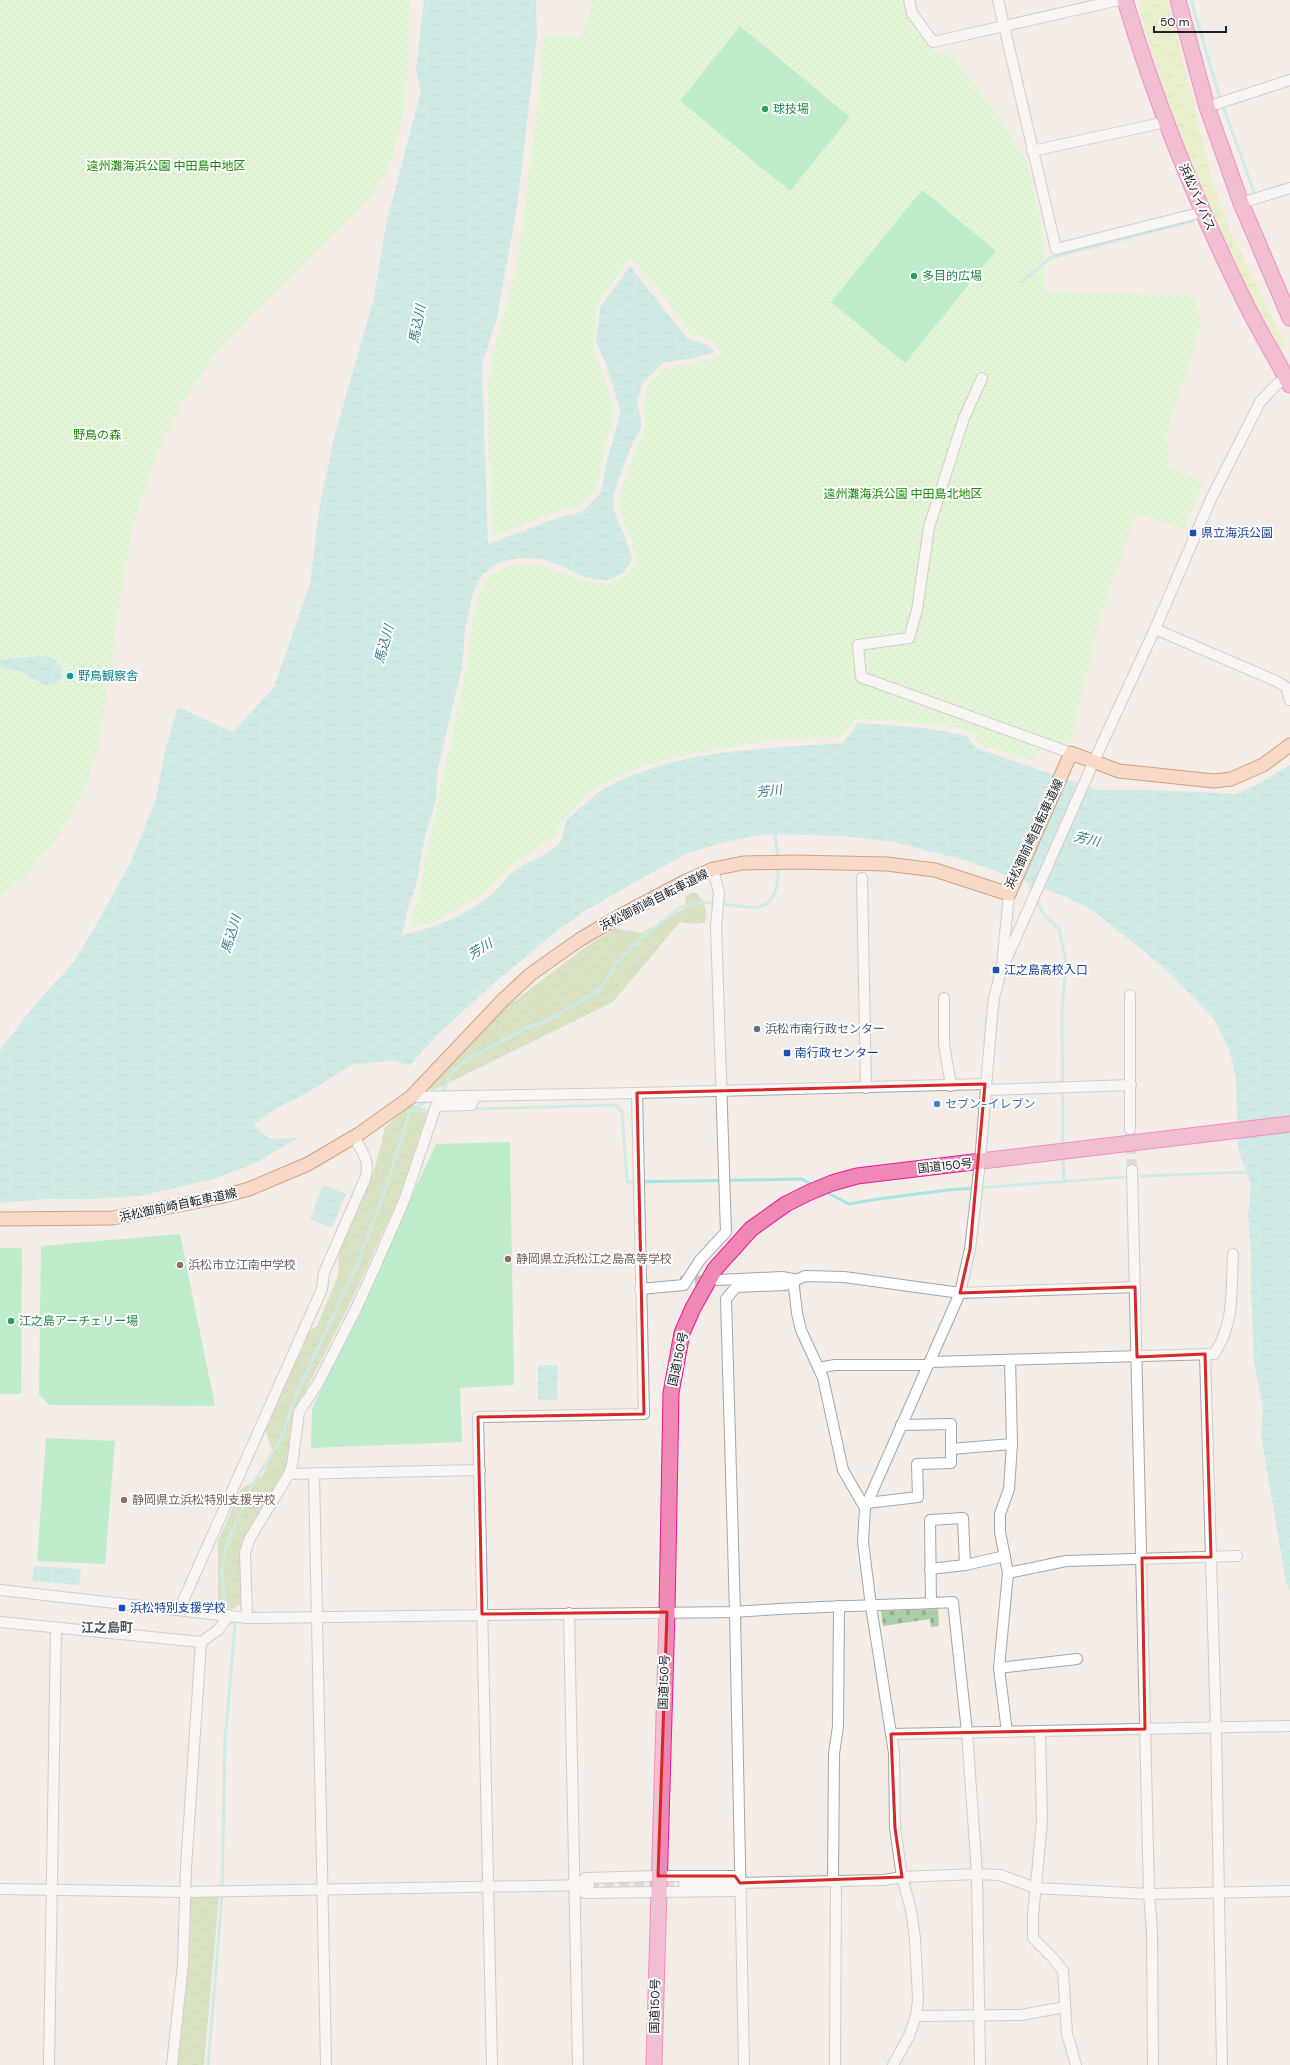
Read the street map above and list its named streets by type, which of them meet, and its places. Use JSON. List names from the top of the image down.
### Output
{
  "streets": {
    "highway": ["浜松バイパス", "国道150号"],
    "main road": ["浜松御前崎自転車道線"]
  },
  "districts": ["江之島町"],
  "water": ["馬込川", "芳川"],
  "parks": ["遠州灘海浜公園 中田島中地区", "野鳥の森", "遠州灘海浜公園 中田島北地区"],
  "places": {
    "other": [
      "球技場",
      "多目的広場",
      "野鳥観察舎",
      "浜松市南行政センター",
      "セブン-イレブン",
      "静岡県立浜松江之島高等学校",
      "浜松市立江南中学校",
      "江之島アーチェリー場",
      "静岡県立浜松特別支援学校"
    ],
    "transit": [
      "県立海浜公園",
      "江之島高校入口",
      "南行政センター",
      "浜松特別支援学校"
    ]
  },
  "scale_bar": "50 m"
}
